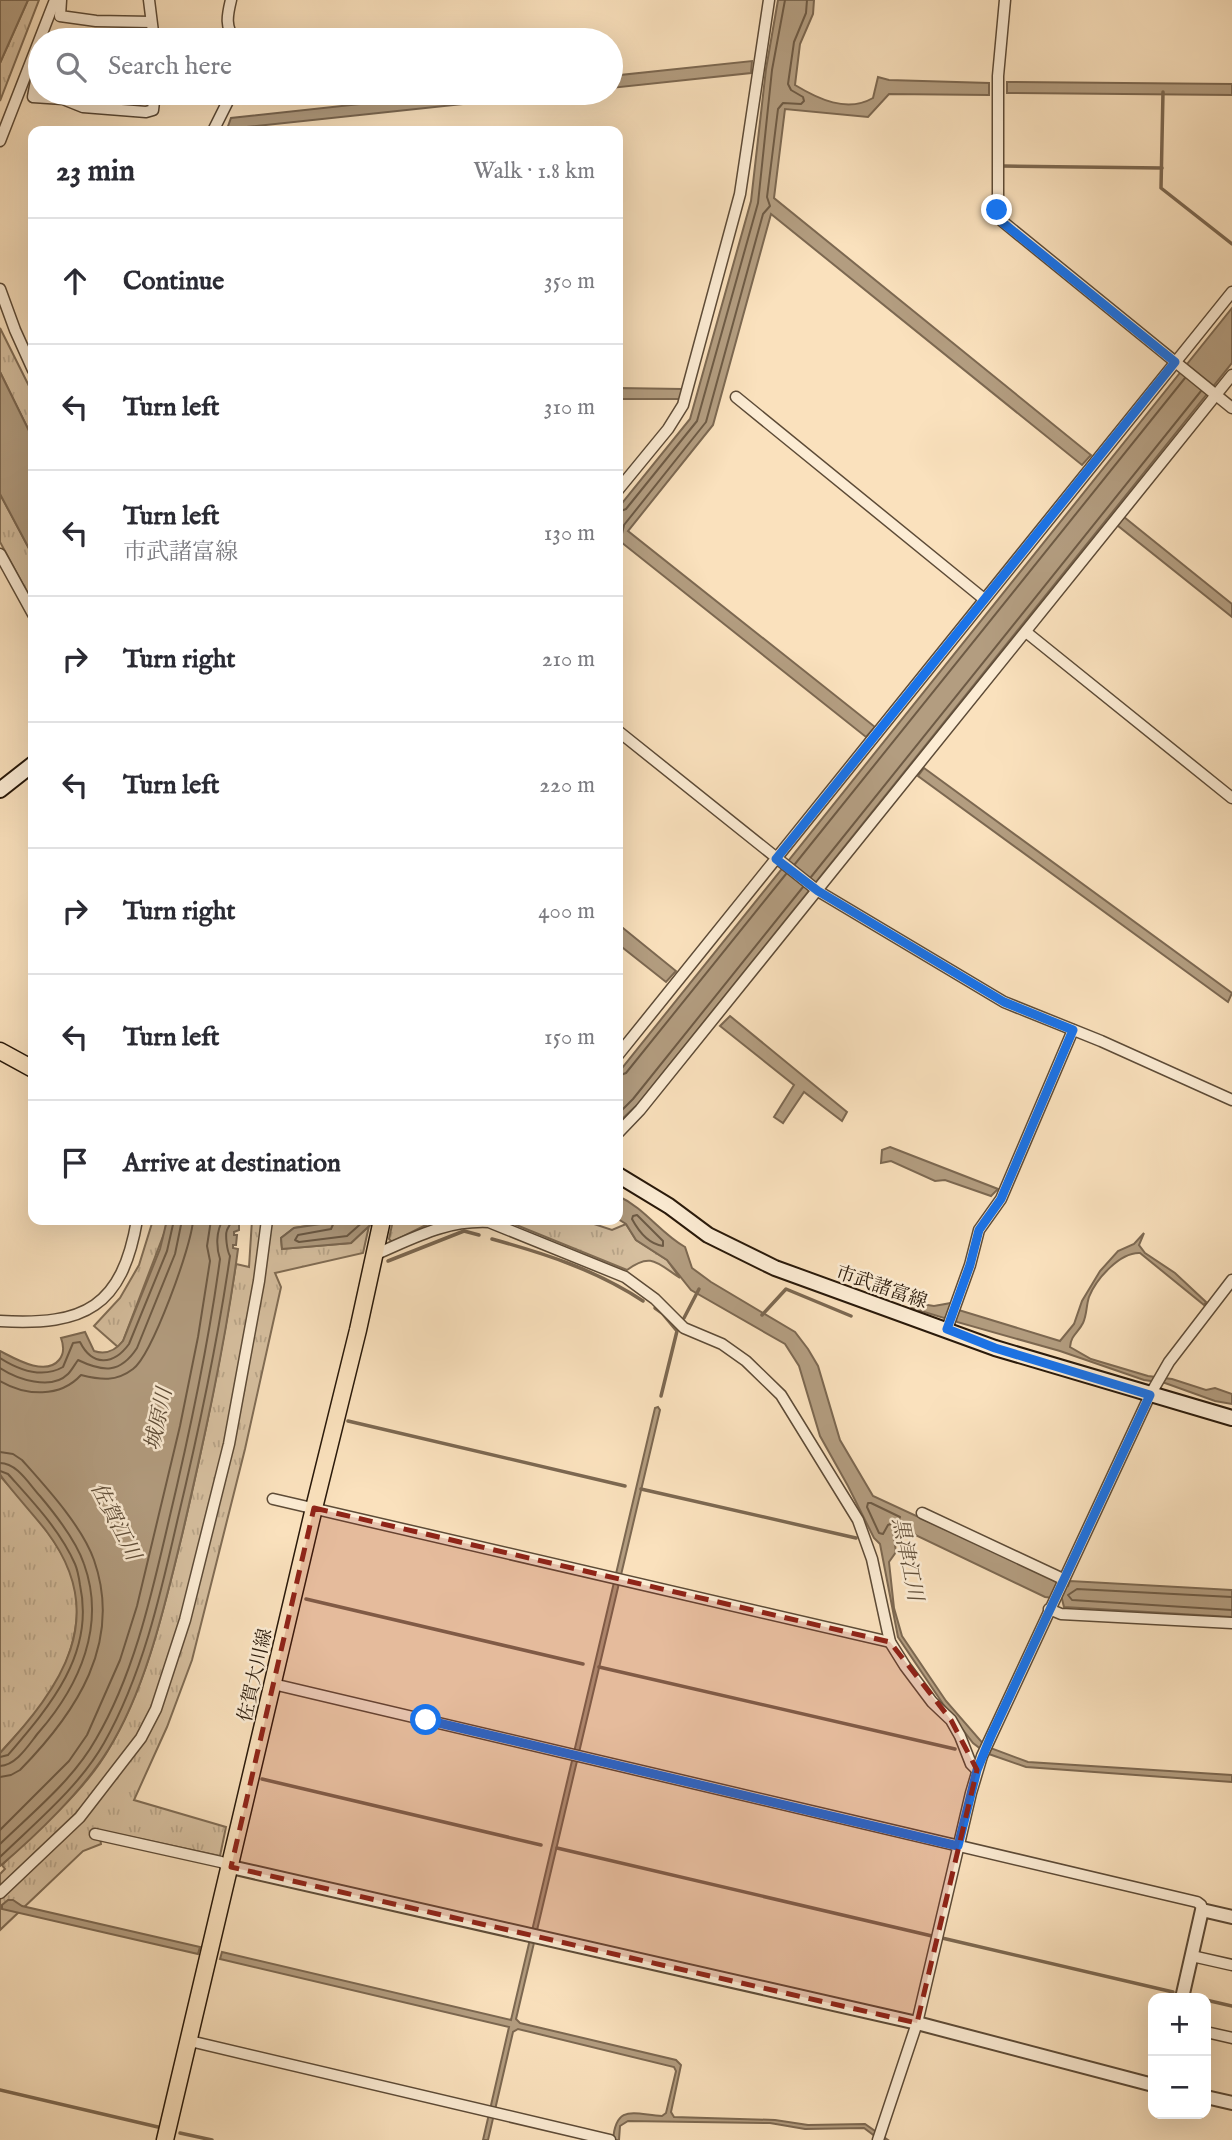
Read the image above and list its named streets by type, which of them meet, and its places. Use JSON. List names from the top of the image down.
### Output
{
  "streets": {
    "main road": ["市武諸富線", "佐賀大川線"]
  },
  "water": ["城原川", "佐賀江川", "黒津江川"],
  "page": {
    "search": "Search here",
    "heading": ["23 min", "Walk · 1.8 km"],
    "list": [
      ["Continue", "350 m"],
      ["Turn left", "310 m"],
      ["Turn left", "市武諸富線", "130 m"],
      ["Turn right", "210 m"],
      ["Turn left", "220 m"],
      ["Turn right", "400 m"],
      ["Turn left", "150 m"],
      "Arrive at destination"
    ],
    "map_buttons": ["+", "−"]
  }
}
